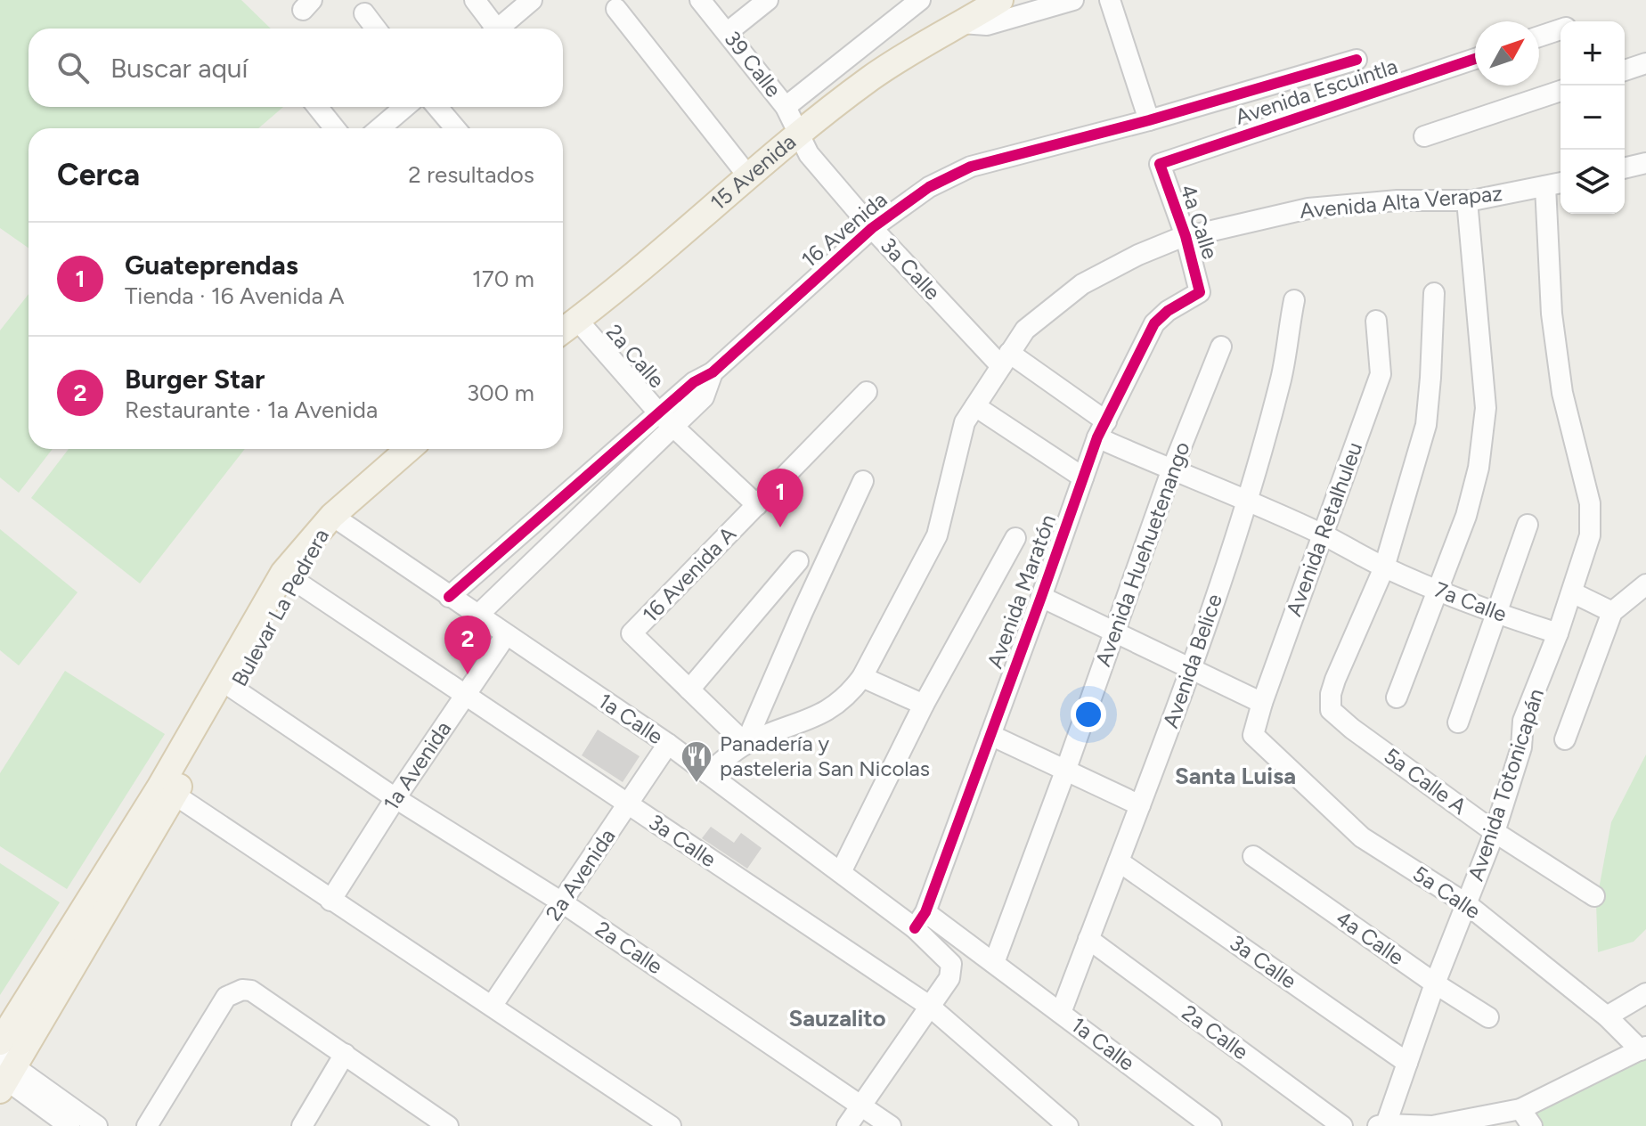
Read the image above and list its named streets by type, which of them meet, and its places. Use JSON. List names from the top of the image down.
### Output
{
  "streets": {
    "main road": ["15 Avenida", "Bulevar La Pedrera"],
    "street": [
      "39 Calle",
      "Avenida Escuintla",
      "Avenida Alta Verapaz",
      "4a Calle",
      "16 Avenida",
      "3a Calle",
      "2a Calle",
      "Avenida Retalhuleu",
      "Avenida Huehuetenango",
      "16 Avenida A",
      "Avenida Maratón",
      "7a Calle",
      "Avenida Belice",
      "1a Calle",
      "1a Avenida",
      "5a Calle A",
      "Avenida Totonicapán",
      "2a Avenida",
      "5a Calle"
    ]
  },
  "crossings": [
    ["39 Calle", "15 Avenida"],
    ["39 Calle", "3a Calle"],
    ["Avenida Escuintla", "4a Calle"],
    ["15 Avenida", "3a Calle"],
    ["15 Avenida", "2a Calle"],
    ["Avenida Alta Verapaz", "4a Calle"],
    ["Avenida Alta Verapaz", "3a Calle"],
    ["Avenida Alta Verapaz", "1a Calle"],
    ["Avenida Alta Verapaz", "Avenida Totonicapán"],
    ["4a Calle", "Avenida Maratón"],
    ["4a Calle", "Avenida Totonicapán"],
    ["16 Avenida", "3a Calle"],
    ["16 Avenida", "2a Calle"],
    ["16 Avenida", "1a Calle"],
    ["3a Calle", "Avenida Huehuetenango"],
    ["3a Calle", "Avenida Maratón"],
    ["3a Calle", "7a Calle"],
    ["3a Calle", "Bulevar La Pedrera"],
    ["3a Calle", "Avenida Belice"],
    ["3a Calle", "1a Calle"],
    ["3a Calle", "1a Avenida"],
    ["3a Calle", "Avenida Totonicapán"],
    ["3a Calle", "2a Avenida"],
    ["2a Calle", "16 Avenida A"],
    ["2a Calle", "Bulevar La Pedrera"],
    ["2a Calle", "Avenida Belice"],
    ["2a Calle", "1a Avenida"],
    ["2a Calle", "2a Avenida"],
    ["Avenida Retalhuleu", "7a Calle"],
    ["Avenida Retalhuleu", "5a Calle"],
    ["Avenida Huehuetenango", "7a Calle"],
    ["Avenida Huehuetenango", "1a Calle"],
    ["Avenida Maratón", "1a Calle"],
    ["7a Calle", "Avenida Belice"],
    ["7a Calle", "5a Calle A"],
    ["7a Calle", "Avenida Totonicapán"],
    ["Bulevar La Pedrera", "1a Calle"],
    ["Avenida Belice", "1a Calle"],
    ["1a Calle", "1a Avenida"],
    ["1a Calle", "2a Avenida"],
    ["5a Calle A", "Avenida Totonicapán"],
    ["Avenida Totonicapán", "5a Calle"]
  ],
  "districts": ["Santa Luisa", "Sauzalito"],
  "places": {
    "restaurant": ["Panadería y pasteleria San Nicolas"]
  },
  "north": "top right",
  "page": {
    "map_buttons": ["+", "−"],
    "search": "Buscar aquí",
    "heading": ["Cerca", "2 resultados"],
    "list": [
      {
        "mark": "1",
        "name": "Guateprendas",
        "note": "Tienda · 16 Avenida A",
        "value": "170 m"
      },
      {
        "mark": "2",
        "name": "Burger Star",
        "note": "Restaurante · 1a Avenida",
        "value": "300 m"
      }
    ],
    "pins": ["1", "2"]
  }
}
